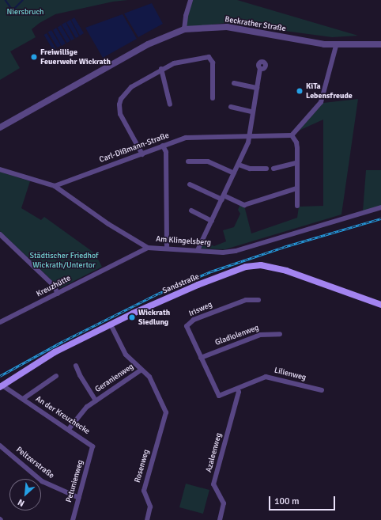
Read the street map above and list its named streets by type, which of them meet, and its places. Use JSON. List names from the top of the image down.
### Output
{
  "streets": {
    "main road": ["Sandstraße"],
    "street": [
      "Beckrather Straße",
      "Carl-Dißmann-Straße",
      "Am Klingelsberg",
      "Kreuzhütte",
      "Irisweg",
      "Gladiolenweg",
      "Lilienweg",
      "Geranienweg",
      "An der Kreuzhecke",
      "Azaleenweg",
      "Peltzerstraße",
      "Rosenweg",
      "Petunienweg"
    ]
  },
  "crossings": [
    ["Carl-Dißmann-Straße", "Am Klingelsberg"],
    ["Am Klingelsberg", "Kreuzhütte"],
    ["Sandstraße", "An der Kreuzhecke"],
    ["Irisweg", "Gladiolenweg"],
    ["Irisweg", "Lilienweg"],
    ["Lilienweg", "Azaleenweg"],
    ["Geranienweg", "An der Kreuzhecke"],
    ["Geranienweg", "Rosenweg"],
    ["An der Kreuzhecke", "Petunienweg"],
    ["Peltzerstraße", "Petunienweg"]
  ],
  "parks": ["Niersbruch", "Städtischer Friedhof Wickrath/Untertor"],
  "places": ["Freiwillige Feuerwehr Wickrath", "KiTa Lebensfreude", "Wickrath Siedlung"],
  "scale_bar": "100 m",
  "north": "bottom left"
}
